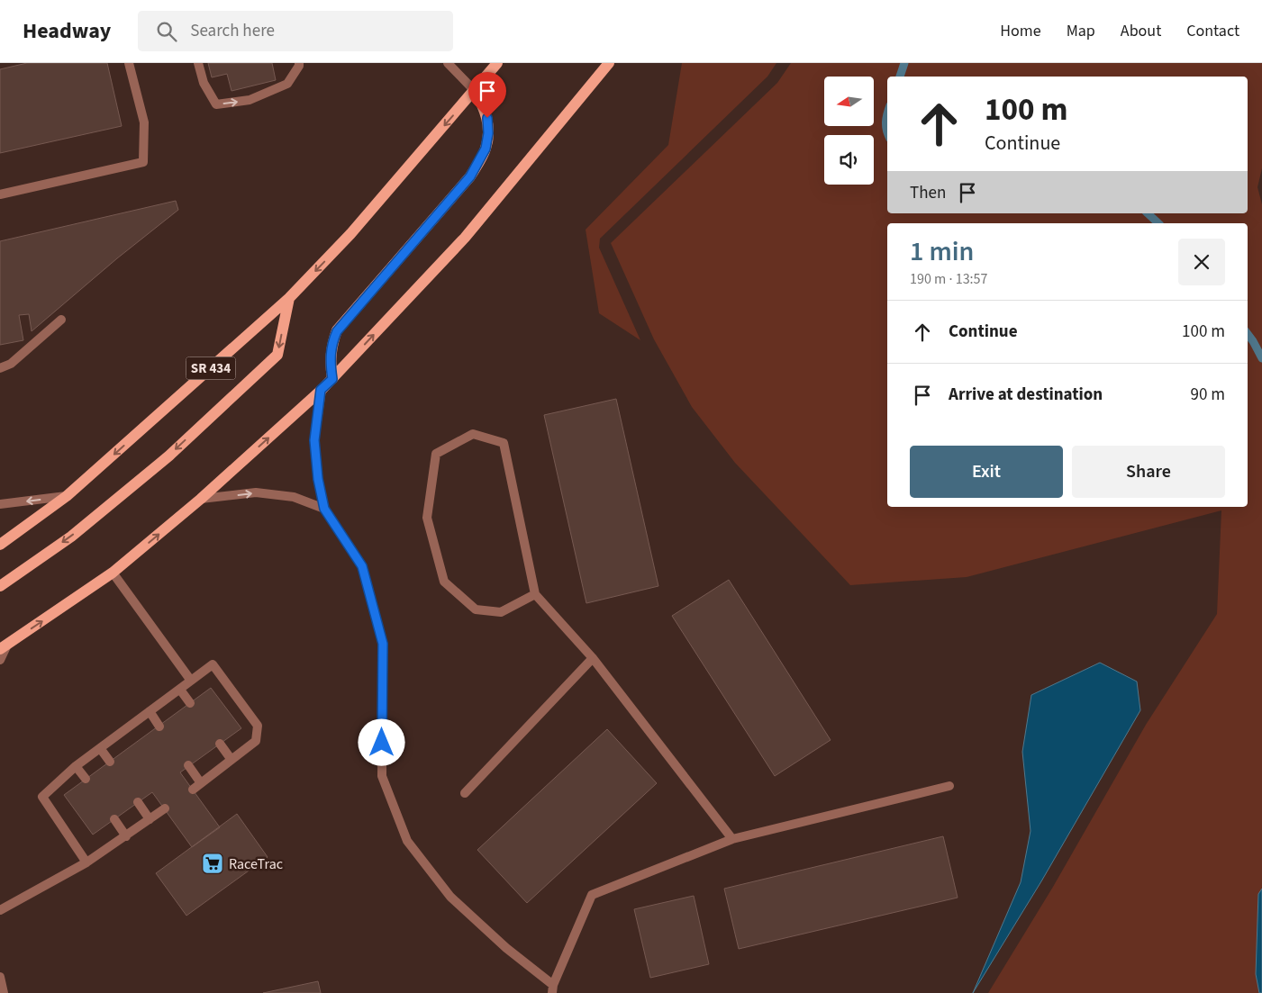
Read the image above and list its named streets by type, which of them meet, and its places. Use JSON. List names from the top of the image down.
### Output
{
  "streets": {
    "main road": ["SR 434"]
  },
  "places": {
    "supermarket": ["RaceTrac"]
  },
  "north": "left",
  "page": {
    "header": "Headway",
    "search": "Search here",
    "nav": [
      "Home",
      "Map",
      "About",
      "Contact"
    ],
    "turn": ["100 m", "Continue"],
    "then": "Then",
    "heading": ["1 min", "190 m · 13:57"],
    "list": [
      {
        "name": "Continue",
        "value": "100 m"
      },
      {
        "name": "Arrive at destination",
        "value": "90 m"
      }
    ],
    "buttons": ["Exit", "Share"]
  }
}
